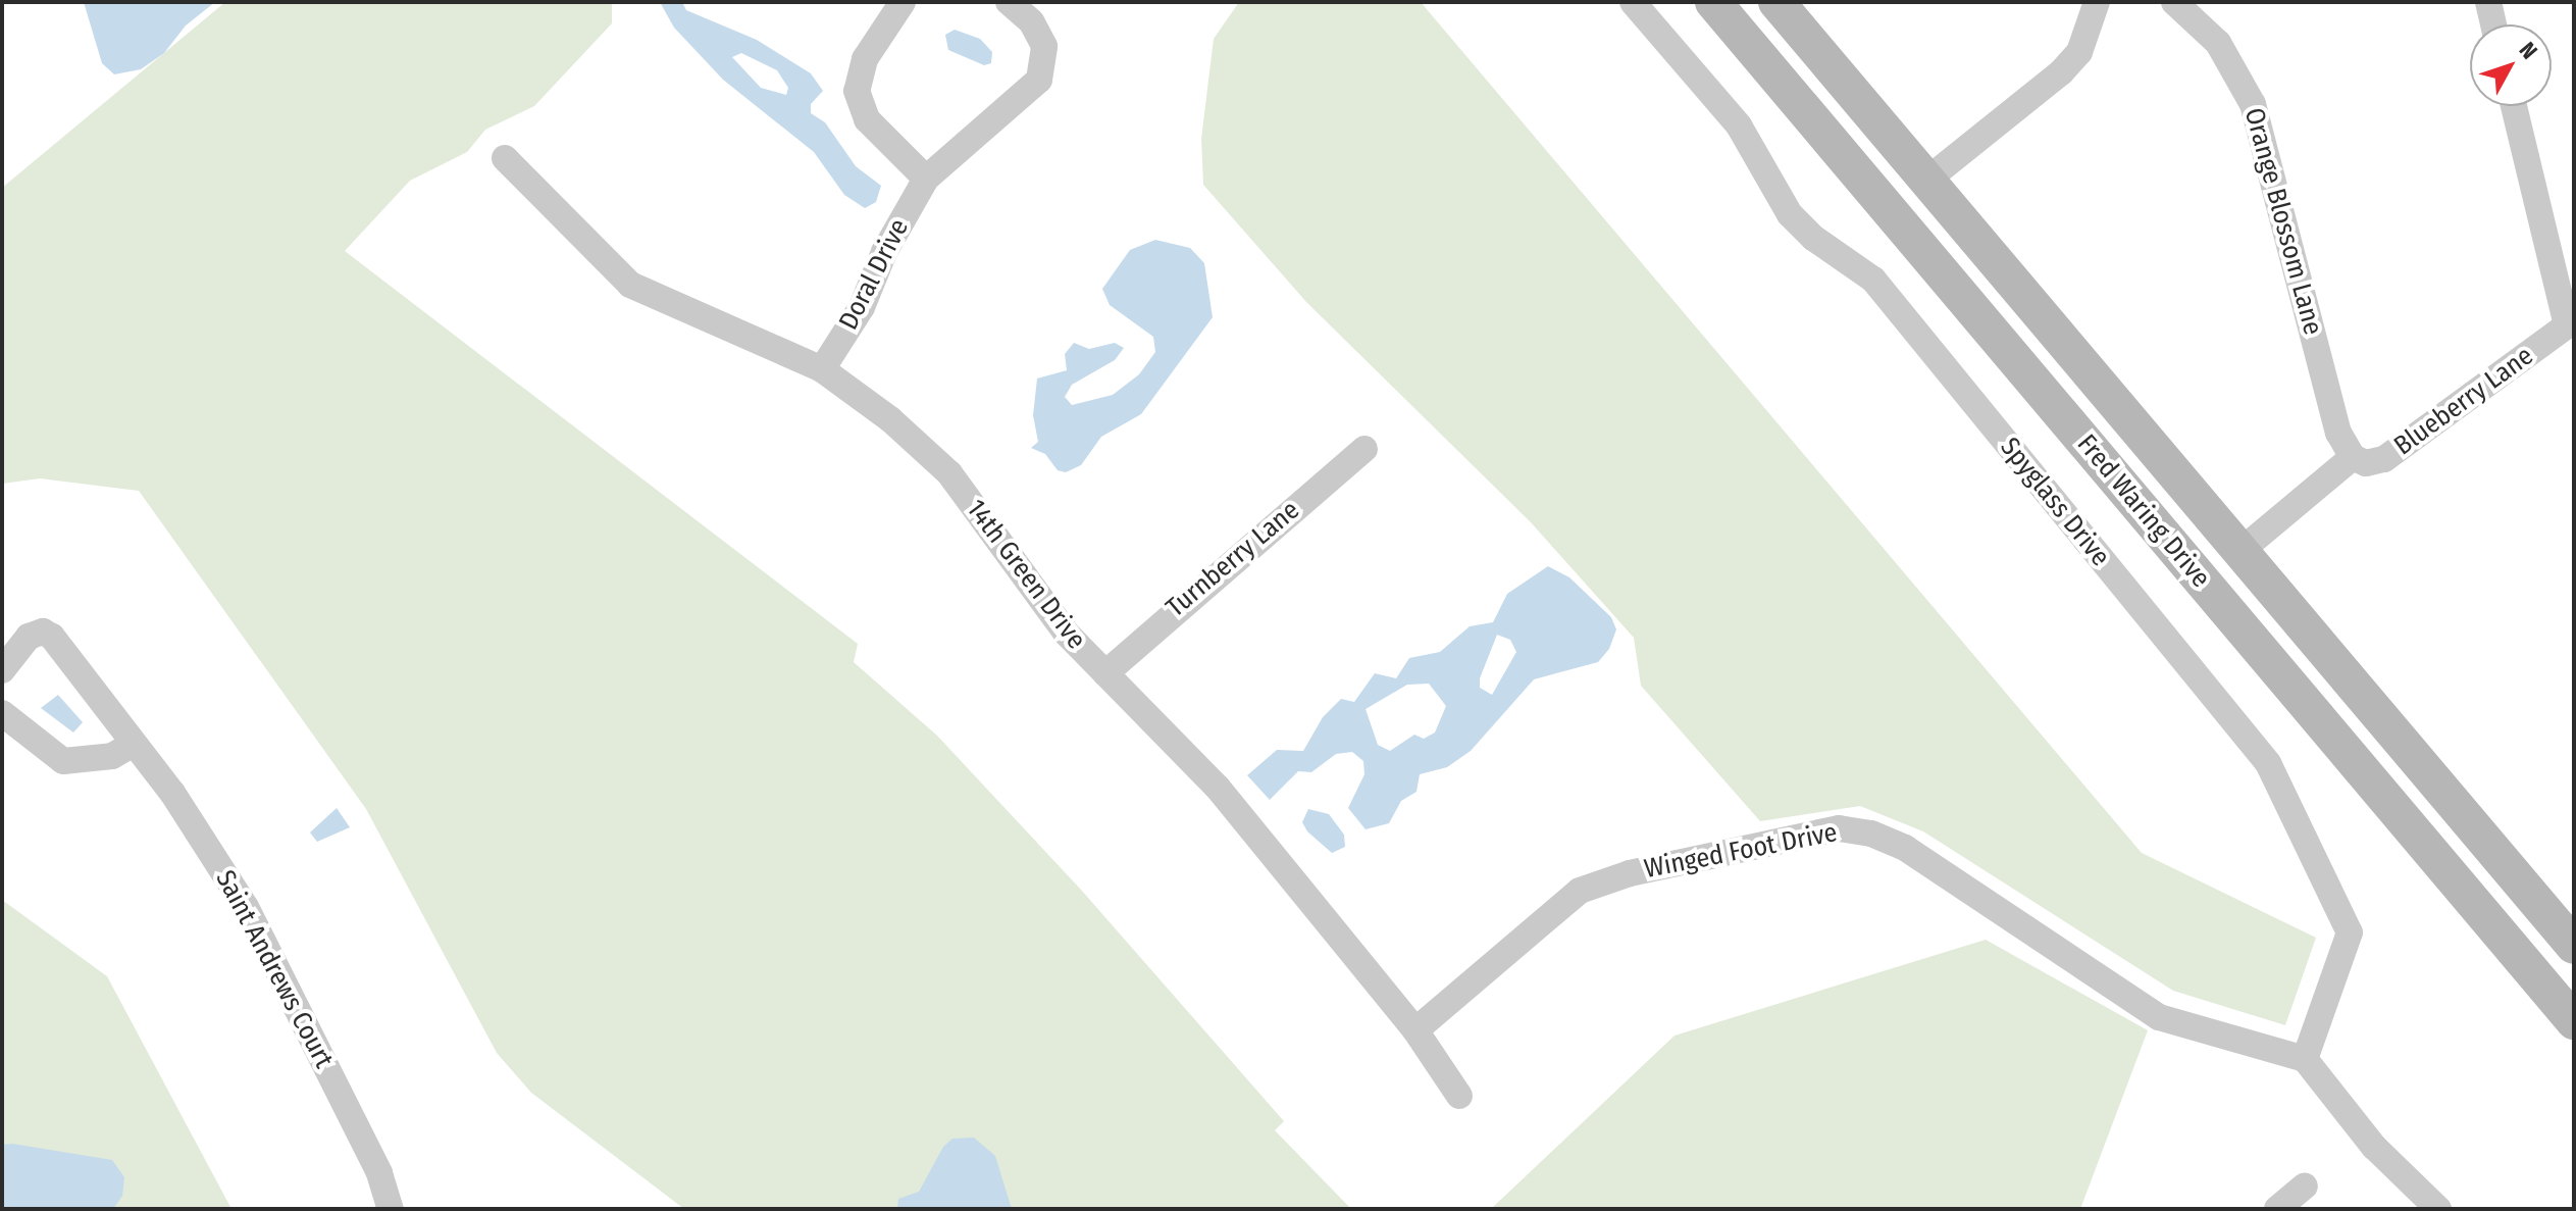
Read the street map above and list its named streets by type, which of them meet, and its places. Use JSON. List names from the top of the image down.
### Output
{
  "streets": {
    "main road": ["Fred Waring Drive"],
    "street": [
      "Orange Blossom Lane",
      "Doral Drive",
      "Blueberry Lane",
      "Spyglass Drive",
      "Turnberry Lane",
      "14th Green Drive",
      "Winged Foot Drive",
      "Saint Andrews Court"
    ]
  },
  "crossings": [
    ["Orange Blossom Lane", "Blueberry Lane"],
    ["Doral Drive", "14th Green Drive"],
    ["Spyglass Drive", "Winged Foot Drive"],
    ["Turnberry Lane", "14th Green Drive"],
    ["14th Green Drive", "Winged Foot Drive"]
  ],
  "north": "top right"
}
